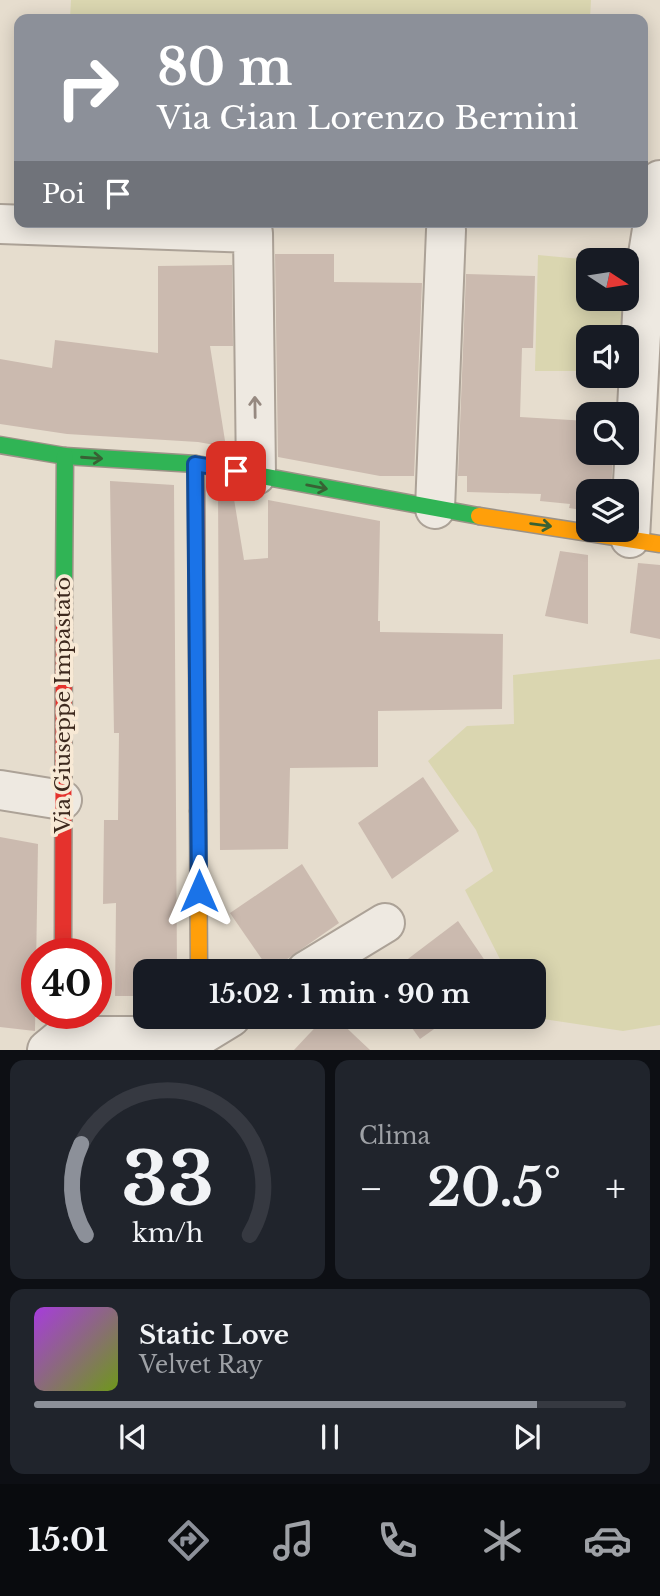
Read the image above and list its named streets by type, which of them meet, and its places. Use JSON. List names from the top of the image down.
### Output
{
  "streets": {
    "street": ["Via Giuseppe Impastato"]
  },
  "north": "right",
  "page": {
    "turn": ["80 m", "Via Gian Lorenzo Bernini"],
    "then": "Poi",
    "limit": "40",
    "trip": "15:02 · 1 min · 90 m",
    "tile": "Clima",
    "heat": ["−", "20.5°", "+"],
    "song": ["Static Love", "Velvet Ray"],
    "tabs": "15:01",
    "gauge": ["33", "km/h"]
  }
}
